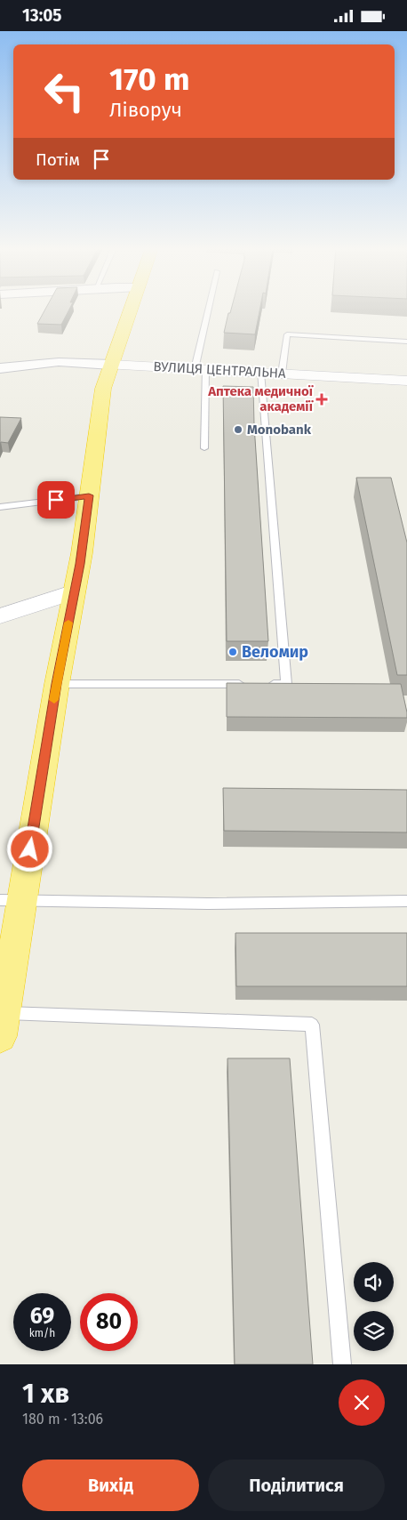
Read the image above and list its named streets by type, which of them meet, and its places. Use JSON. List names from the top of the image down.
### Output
{
  "streets": {
    "street": ["ВУЛИЦЯ ЦЕНТРАЛЬНА"]
  },
  "places": {
    "health": ["Аптека медичної академії"],
    "other": ["Monobank", "Веломир"]
  },
  "page": {
    "status": "13:05",
    "turn": ["170 m", "Ліворуч"],
    "then": "Потім",
    "speed": "69 km/h",
    "limit": "80",
    "heading": ["1 хв", "180 m · 13:06"],
    "buttons": ["Вихід", "Поділитися"]
  }
}
